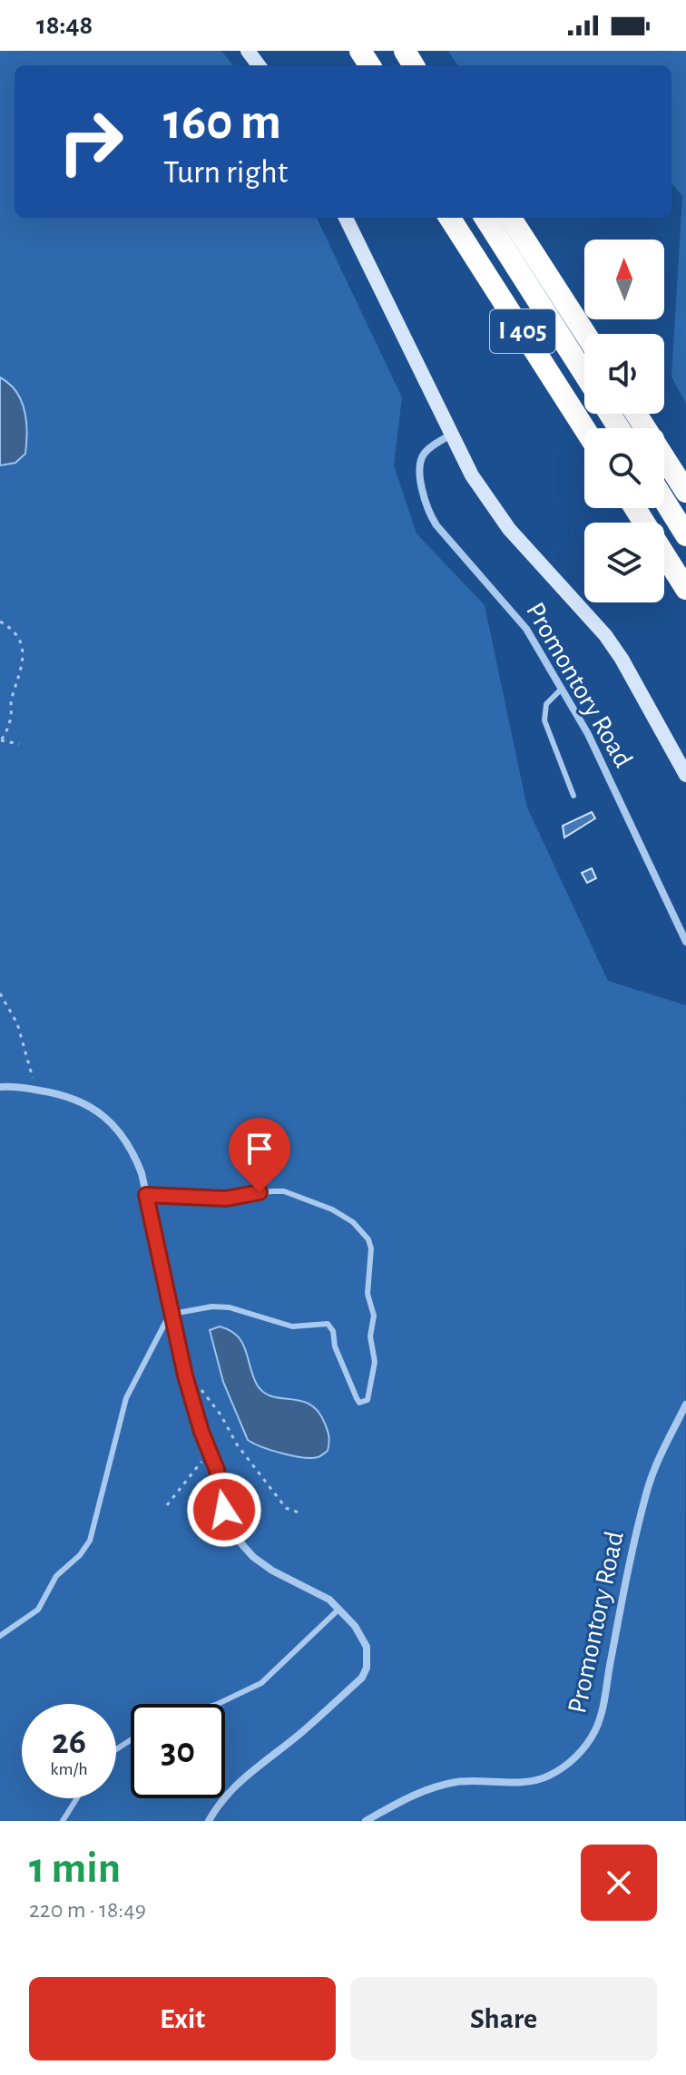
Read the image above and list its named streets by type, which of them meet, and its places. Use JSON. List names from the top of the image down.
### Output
{
  "streets": {
    "highway": ["I 405"],
    "street": ["Promontory Road"]
  },
  "north": "top",
  "page": {
    "status": "18:48",
    "turn": ["160 m", "Turn right"],
    "speed": "26 km/h",
    "limit": "30",
    "heading": ["1 min", "220 m · 18:49"],
    "buttons": ["Exit", "Share"]
  }
}
